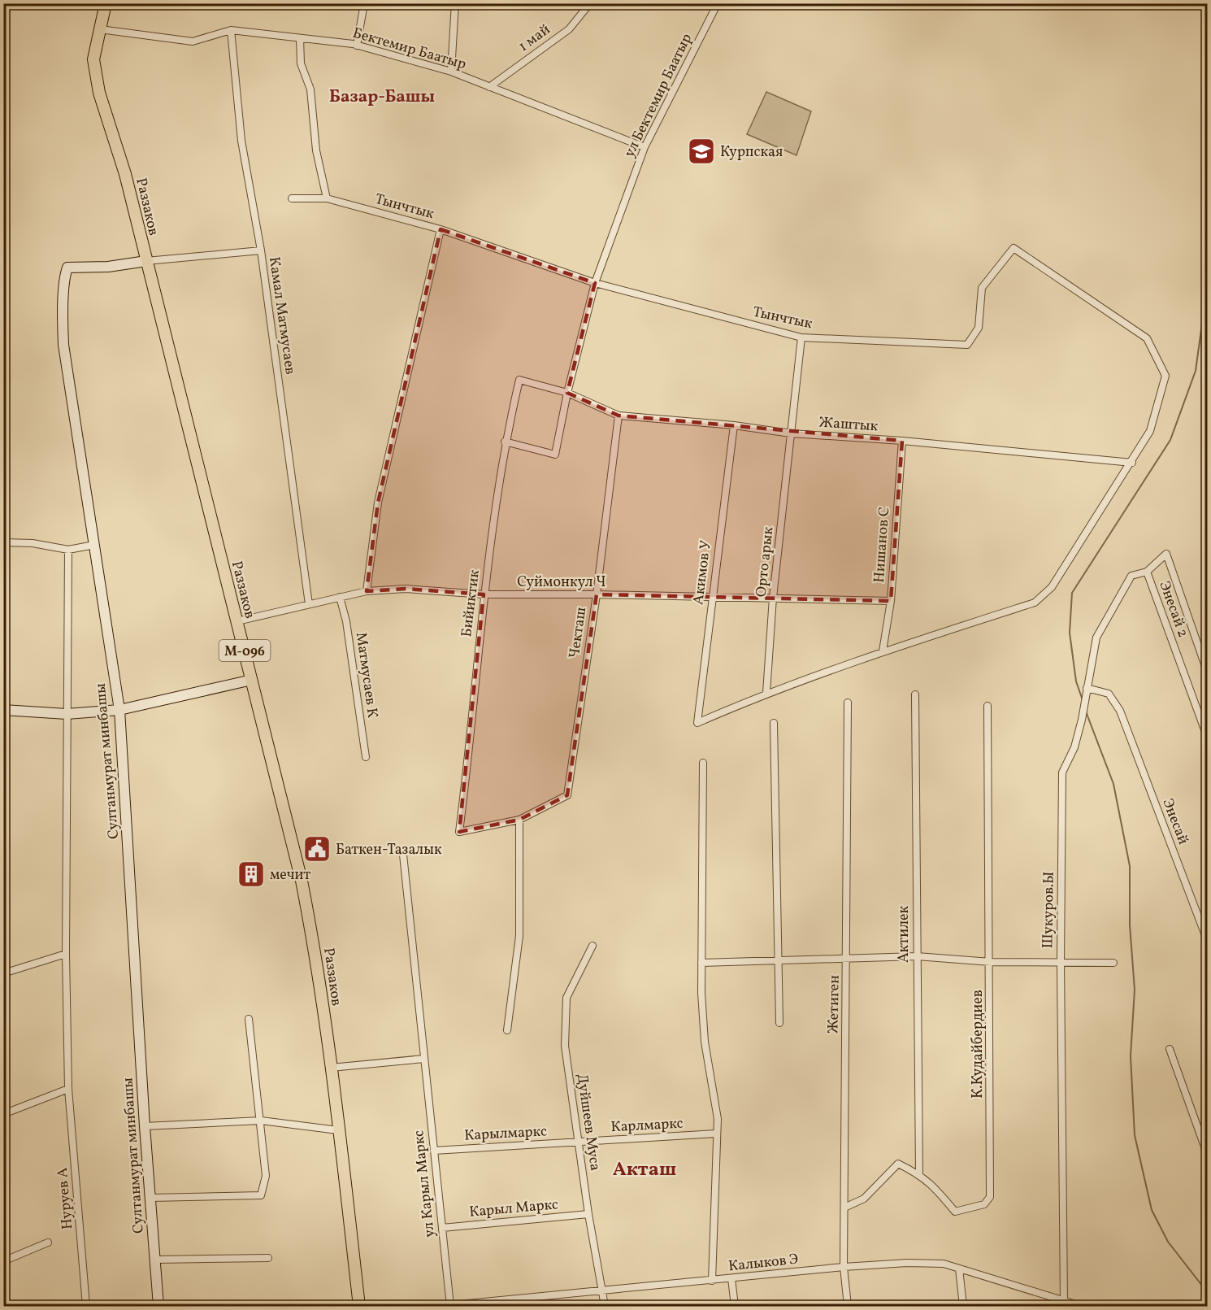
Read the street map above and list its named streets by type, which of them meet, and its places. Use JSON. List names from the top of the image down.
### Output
{
  "streets": {
    "main road": ["Раззаков", "М-096"],
    "street": [
      "1 май",
      "Бектемир Баатыр",
      "ул Бектемир Баатыр",
      "Тынчтык",
      "Камал Матмусаев",
      "Жаштык",
      "Нишанов С",
      "Орто арык",
      "Акимов У",
      "Суймонкул Ч",
      "Бийиктик",
      "Энесай 2",
      "Чекташ",
      "Матмусаев К",
      "Султанмурат минбашы",
      "Энесай",
      "Шукуров.Ы",
      "Актилек",
      "Жетиген",
      "К.Кудайбердиев",
      "Дуйшеев Муса",
      "Карлмаркс",
      "Карылмаркс",
      "ул Карыл Маркс",
      "Нуруев А",
      "Карыл Маркс",
      "Калыков Э"
    ]
  },
  "crossings": [
    ["1 май", "Бектемир Баатыр"],
    ["Бектемир Баатыр", "ул Бектемир Баатыр"],
    ["Бектемир Баатыр", "Раззаков"],
    ["Бектемир Баатыр", "Камал Матмусаев"],
    ["ул Бектемир Баатыр", "Тынчтык"],
    ["ул Бектемир Баатыр", "Жаштык"],
    ["ул Бектемир Баатыр", "Бийиктик"],
    ["Тынчтык", "Жаштык"],
    ["Тынчтык", "Орто арык"],
    ["Раззаков", "Суймонкул Ч"],
    ["Раззаков", "Султанмурат минбашы"],
    ["Камал Матмусаев", "Суймонкул Ч"],
    ["Жаштык", "Нишанов С"],
    ["Жаштык", "Орто арык"],
    ["Жаштык", "Акимов У"],
    ["Жаштык", "Бийиктик"],
    ["Жаштык", "Чекташ"],
    ["Нишанов С", "Суймонкул Ч"],
    ["Орто арык", "Акимов У"],
    ["Орто арык", "Суймонкул Ч"],
    ["Акимов У", "Суймонкул Ч"],
    ["Суймонкул Ч", "Бийиктик"],
    ["Суймонкул Ч", "Чекташ"],
    ["Суймонкул Ч", "Матмусаев К"],
    ["Бийиктик", "Чекташ"],
    ["Энесай 2", "Шукуров.Ы"],
    ["Энесай", "Шукуров.Ы"],
    ["Шукуров.Ы", "Калыков Э"],
    ["Актилек", "К.Кудайбердиев"],
    ["Жетиген", "К.Кудайбердиев"],
    ["Жетиген", "Калыков Э"],
    ["Дуйшеев Муса", "Карлмаркс"],
    ["Дуйшеев Муса", "Карылмаркс"],
    ["Дуйшеев Муса", "Карыл Маркс"],
    ["Дуйшеев Муса", "Калыков Э"],
    ["Карлмаркс", "Карылмаркс"],
    ["Карылмаркс", "ул Карыл Маркс"],
    ["ул Карыл Маркс", "Карыл Маркс"],
    ["ул Карыл Маркс", "Калыков Э"]
  ],
  "districts": ["Базар-Башы", "Акташ"],
  "places": {
    "school or university": ["Курпская"],
    "public building": ["Баткен-Тазалык"],
    "building": ["мечит"]
  }
}
